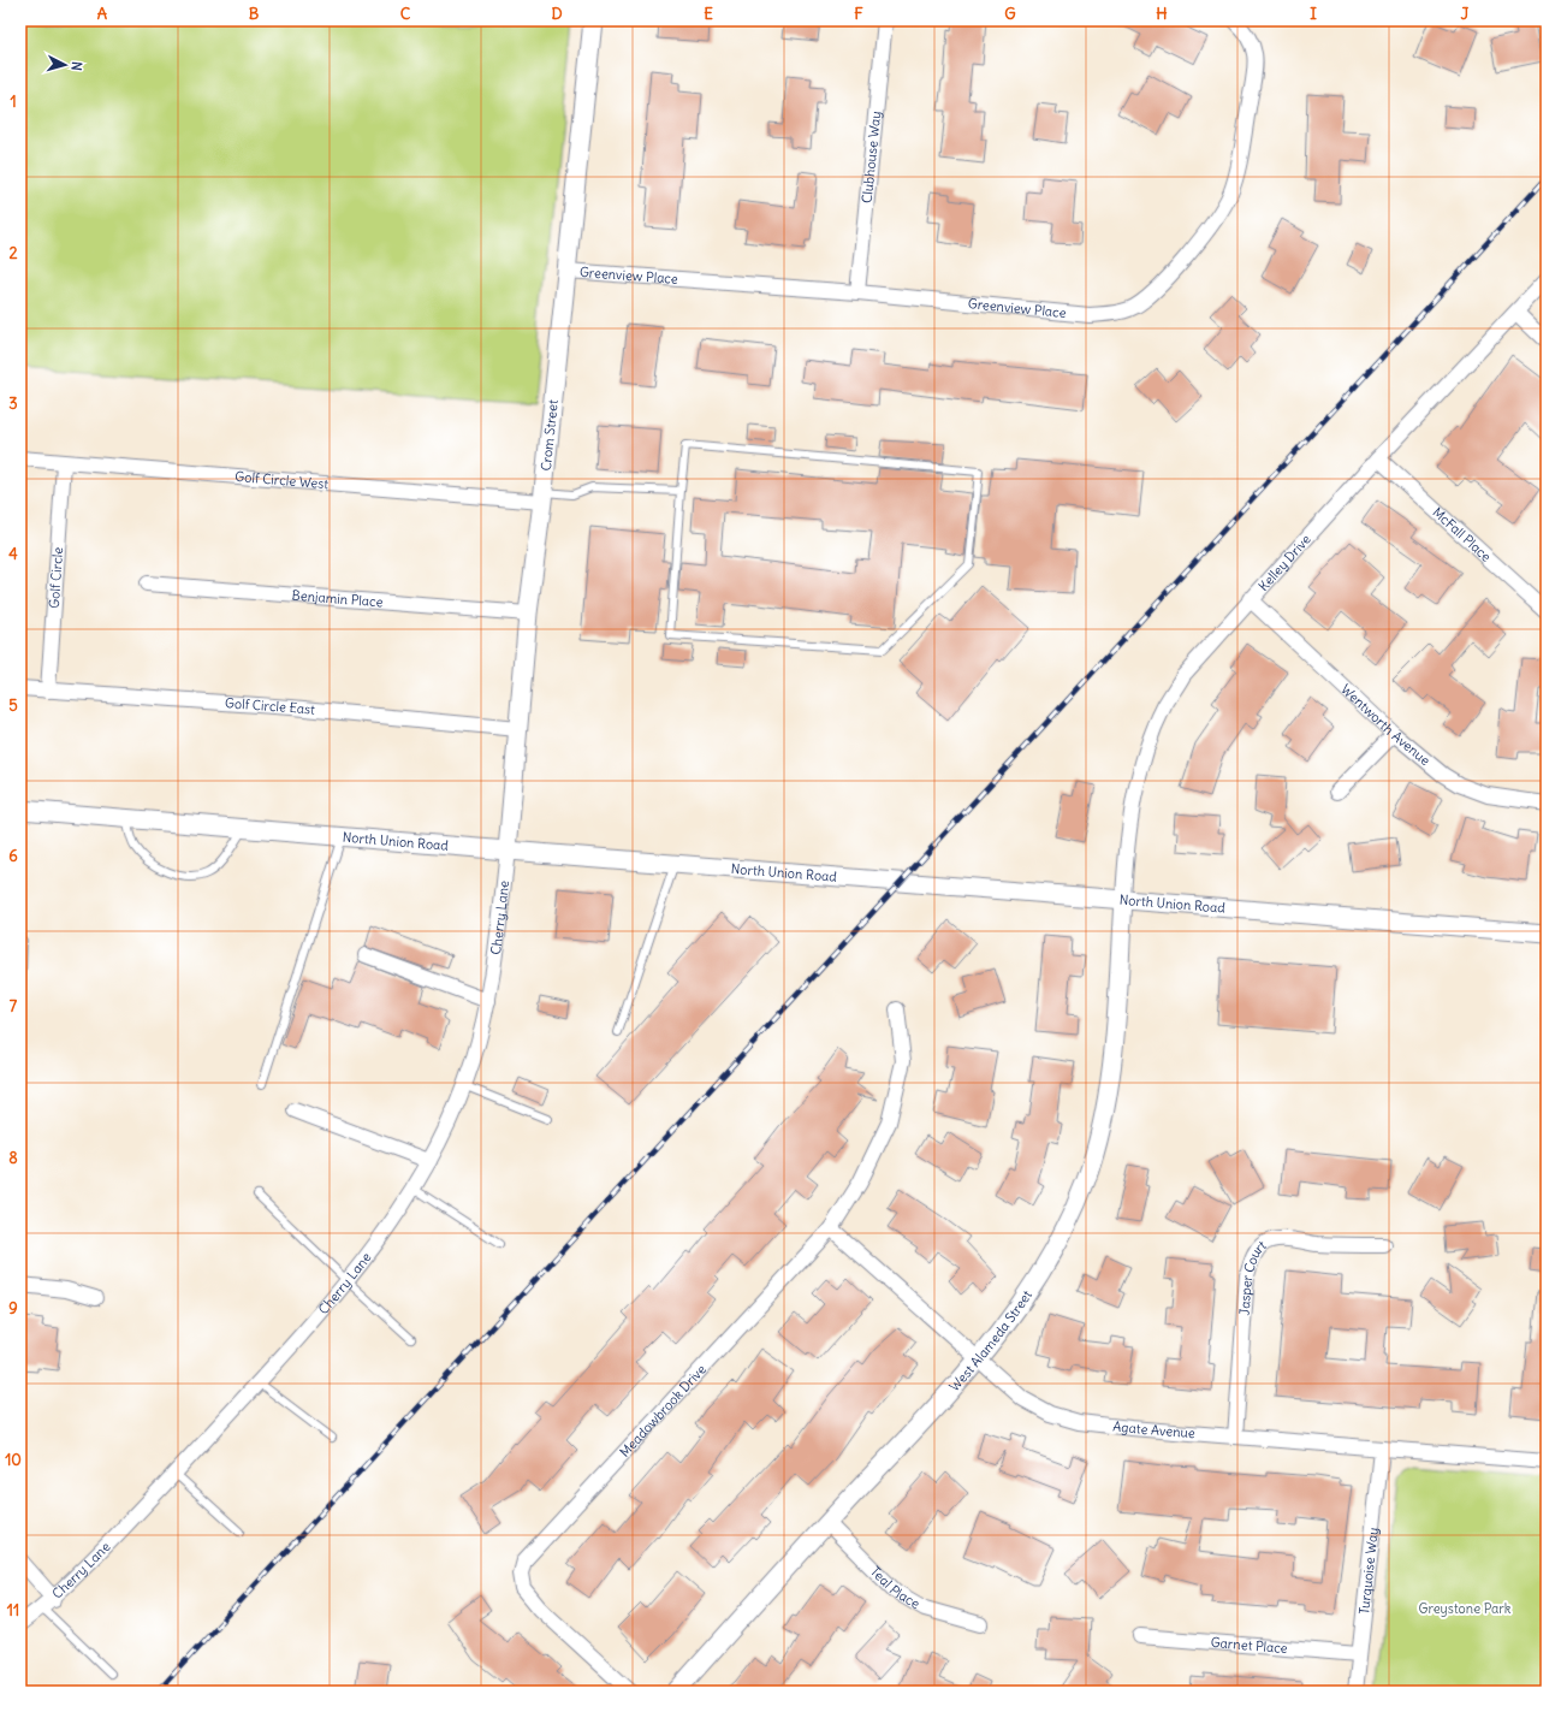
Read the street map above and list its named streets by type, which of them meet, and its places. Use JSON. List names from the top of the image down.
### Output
{
  "streets": {
    "street": [
      "Clubhouse Way",
      "Greenview Place",
      "Crom Street",
      "Golf Circle West",
      "McFall Place",
      "Kelley Drive",
      "Golf Circle",
      "Benjamin Place",
      "Golf Circle East",
      "Wentworth Avenue",
      "North Union Road",
      "Cherry Lane",
      "Jasper Court",
      "West Alameda Street",
      "Meadowbrook Drive",
      "Agate Avenue",
      "Turquoise Way",
      "Teal Place",
      "Garnet Place"
    ]
  },
  "crossings": [
    ["Clubhouse Way", "Greenview Place"],
    ["Greenview Place", "Crom Street"],
    ["Crom Street", "Golf Circle West"],
    ["Crom Street", "Benjamin Place"],
    ["Crom Street", "Golf Circle East"],
    ["Crom Street", "North Union Road"],
    ["Crom Street", "Cherry Lane"],
    ["Golf Circle West", "Golf Circle"],
    ["McFall Place", "Kelley Drive"],
    ["Kelley Drive", "Wentworth Avenue"],
    ["Kelley Drive", "North Union Road"],
    ["Kelley Drive", "West Alameda Street"],
    ["Golf Circle", "Golf Circle East"],
    ["North Union Road", "Cherry Lane"],
    ["North Union Road", "West Alameda Street"],
    ["Jasper Court", "Agate Avenue"],
    ["West Alameda Street", "Agate Avenue"],
    ["West Alameda Street", "Teal Place"],
    ["Meadowbrook Drive", "Agate Avenue"],
    ["Agate Avenue", "Turquoise Way"],
    ["Turquoise Way", "Garnet Place"]
  ],
  "parks": ["Greystone Park"],
  "north": "right",
  "grid": {
    "columns": [
      "A",
      "B",
      "C",
      "D",
      "E",
      "F",
      "G",
      "H",
      "I",
      "J"
    ],
    "rows": [
      "1",
      "2",
      "3",
      "4",
      "5",
      "6",
      "7",
      "8",
      "9",
      "10",
      "11"
    ]
  }
}
